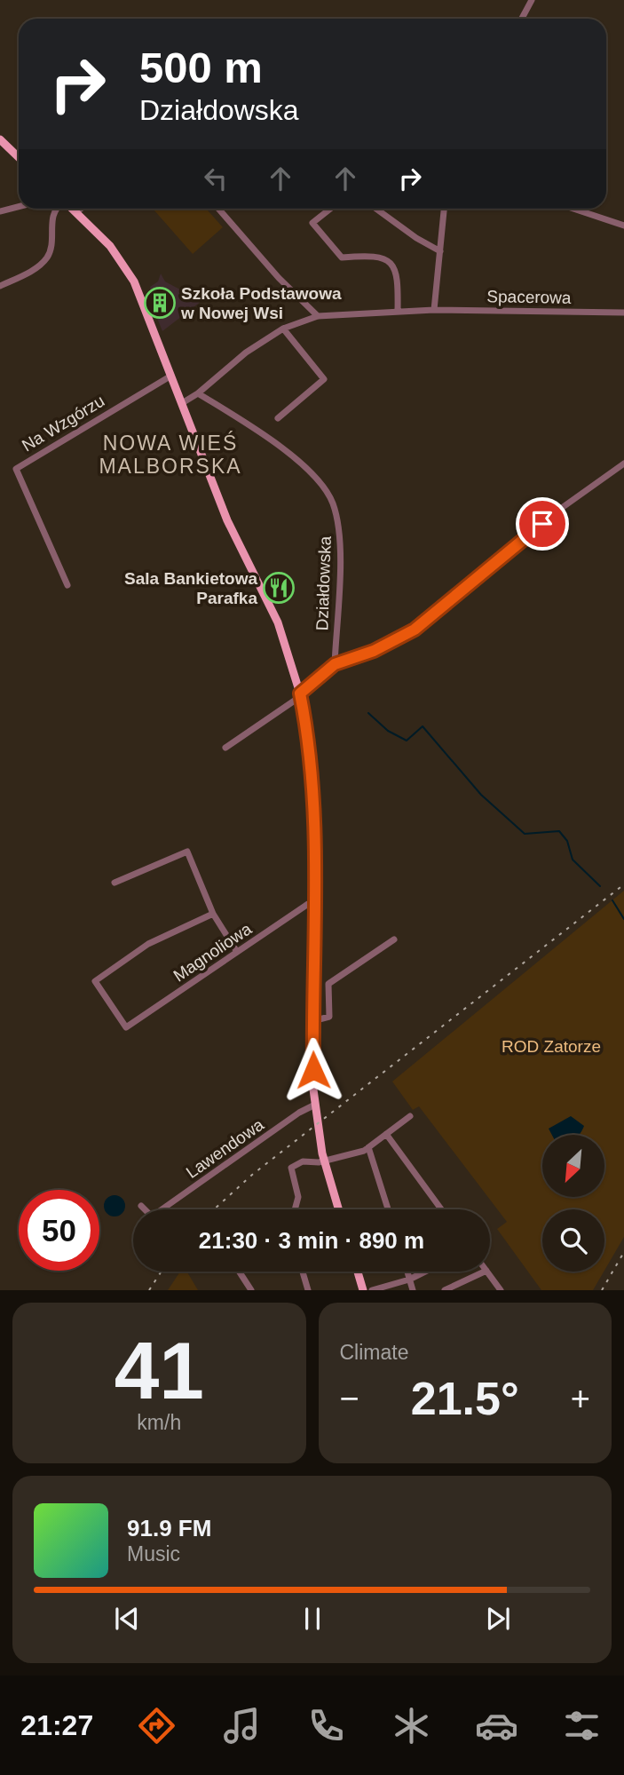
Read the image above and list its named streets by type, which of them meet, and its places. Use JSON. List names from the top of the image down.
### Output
{
  "streets": {
    "street": [
      "Spacerowa",
      "Na Wzgórzu",
      "Działdowska",
      "Magnoliowa",
      "Lawendowa"
    ]
  },
  "crossings": [
    ["Spacerowa", "Działdowska"]
  ],
  "districts": ["NOWA WIEŚ MALBORSKA"],
  "parks": ["ROD Zatorze"],
  "places": {
    "building": ["Szkoła Podstawowa w Nowej Wsi"],
    "restaurant": ["Sala Bankietowa Parafka"]
  },
  "north": "bottom left",
  "page": {
    "turn": ["500 m", "Działdowska"],
    "limit": "50",
    "trip": "21:30 · 3 min · 890 m",
    "tile": [
      ["41", "km/h"],
      "Climate"
    ],
    "heat": ["−", "21.5°", "+"],
    "song": ["91.9 FM", "Music"],
    "tabs": "21:27"
  }
}
